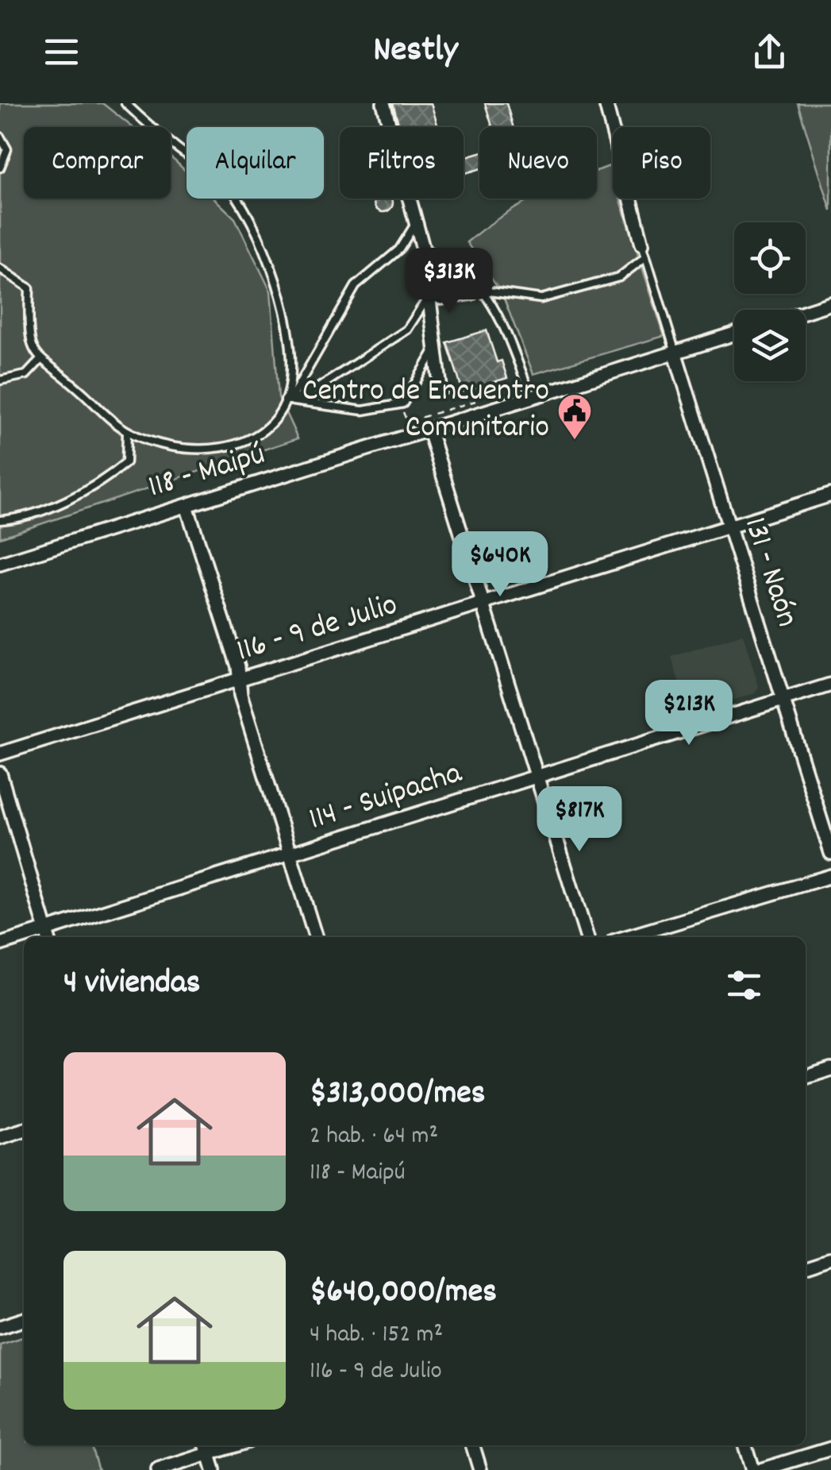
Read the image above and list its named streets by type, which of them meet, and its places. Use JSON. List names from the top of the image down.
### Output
{
  "streets": {
    "street": [
      "118 - Maipú",
      "131 - Naón",
      "116 - 9 de Julio",
      "114 - Suipacha"
    ]
  },
  "crossings": [
    ["118 - Maipú", "131 - Naón"],
    ["131 - Naón", "116 - 9 de Julio"],
    ["131 - Naón", "114 - Suipacha"]
  ],
  "places": {
    "public building": ["Centro de Encuentro Comunitario"]
  },
  "page": {
    "header": "Nestly",
    "chip": [
      "Comprar",
      "Alquilar",
      "Filtros",
      "Nuevo",
      "Piso"
    ],
    "price": [
      "$313K",
      "$640K",
      "$213K",
      "$817K"
    ],
    "heading": "4 viviendas",
    "list": [
      {
        "name": "$313,000/mes",
        "note": "2 hab. · 64 m² · 118 - Maipú"
      },
      {
        "name": "$640,000/mes",
        "note": "4 hab. · 152 m² · 116 - 9 de Julio"
      }
    ]
  }
}
